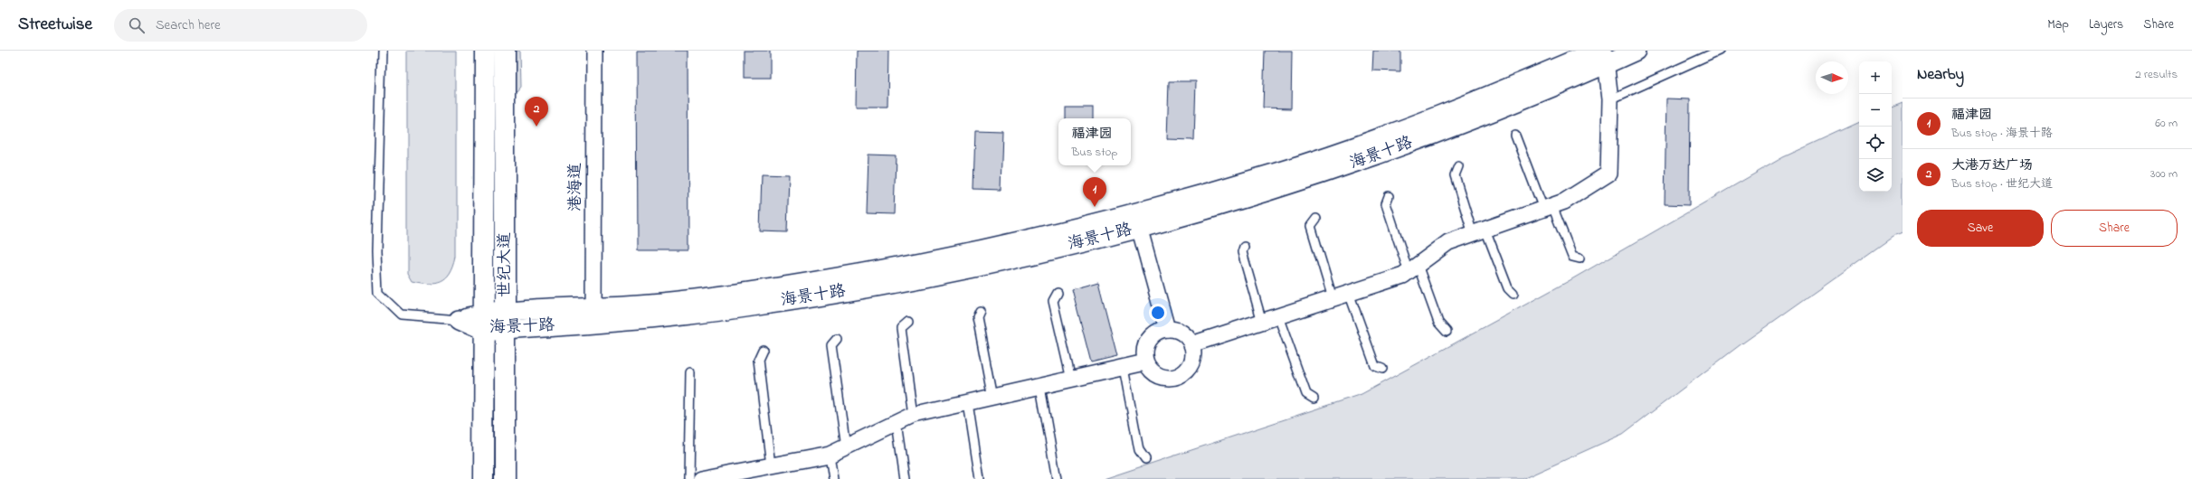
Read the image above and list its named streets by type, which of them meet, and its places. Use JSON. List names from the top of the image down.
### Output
{
  "streets": {
    "main road": ["世纪大道"],
    "street": ["海景十路", "港海道"]
  },
  "crossings": [
    ["海景十路", "港海道"],
    ["海景十路", "世纪大道"]
  ],
  "north": "right",
  "page": {
    "header": "Streetwise",
    "search": "Search here",
    "nav": ["Map", "Layers", "Share"],
    "heading": ["Nearby", "2 results"],
    "map_buttons": ["+", "−"],
    "pins": ["2", "1"],
    "list": [
      {
        "mark": "1",
        "name": "福津园",
        "note": "Bus stop · 海景十路",
        "value": "60 m"
      },
      {
        "mark": "2",
        "name": "大港万达广场",
        "note": "Bus stop · 世纪大道",
        "value": "300 m"
      }
    ],
    "popup": ["福津园", "Bus stop"],
    "buttons": ["Save", "Share"]
  }
}
